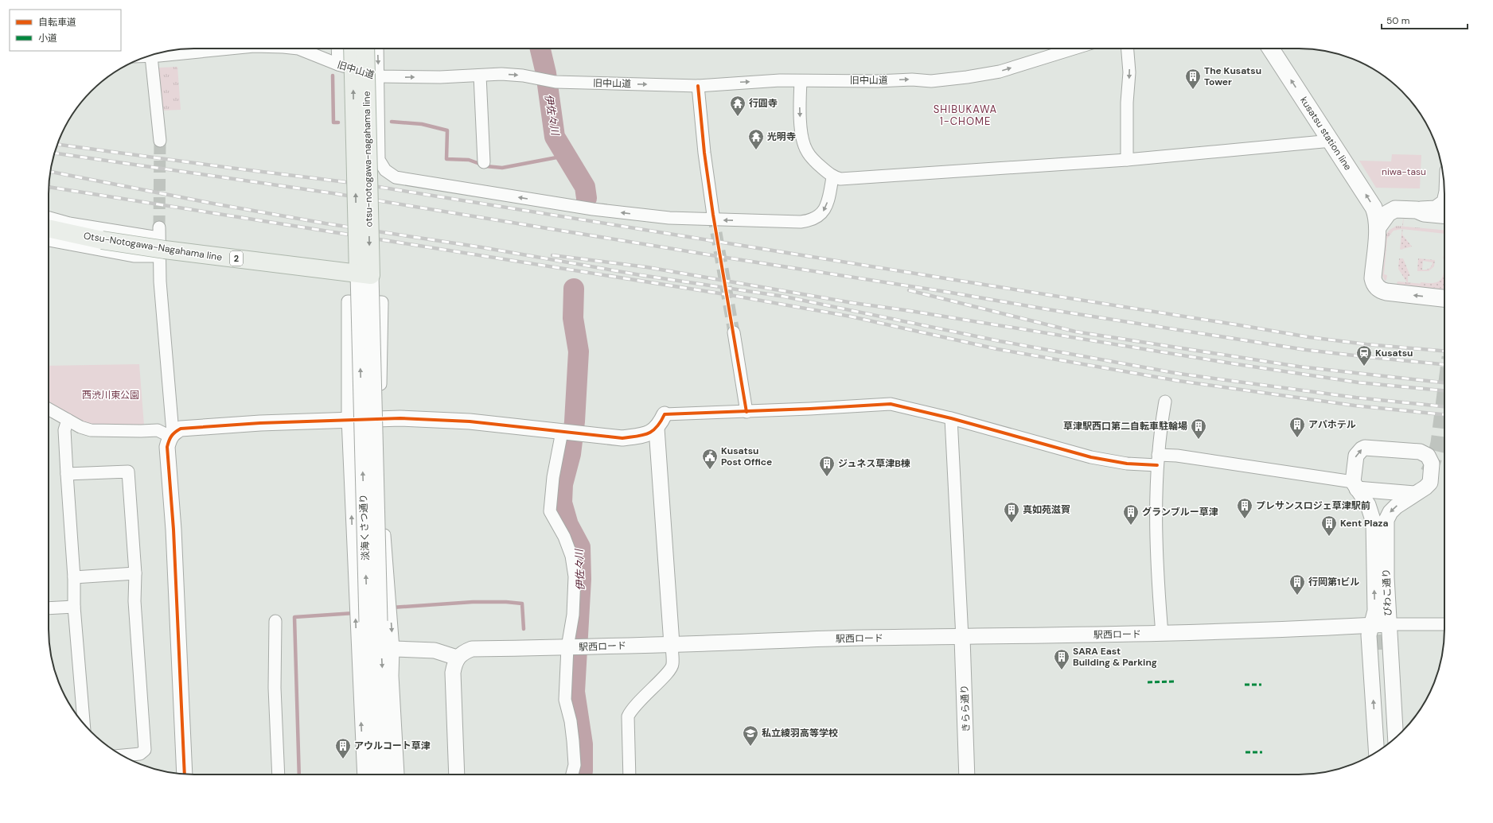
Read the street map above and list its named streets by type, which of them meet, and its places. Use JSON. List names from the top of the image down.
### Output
{
  "streets": {
    "main road": [
      "kusatsu station line",
      "otsu-notogawa-nagahama line",
      "Otsu-Notogawa-Nagahama line",
      "2"
    ],
    "street": [
      "旧中山道",
      "淡海くさつ通り",
      "びわこ通り",
      "駅西ロード",
      "きらら通り"
    ]
  },
  "crossings": [
    ["otsu-notogawa-nagahama line", "Otsu-Notogawa-Nagahama line"],
    ["otsu-notogawa-nagahama line", "淡海くさつ通り"],
    ["Otsu-Notogawa-Nagahama line", "淡海くさつ通り"],
    ["びわこ通り", "駅西ロード"],
    ["駅西ロード", "きらら通り"]
  ],
  "one_way": ["kusatsu station line", "otsu-notogawa-nagahama line", "Otsu-Notogawa-Nagahama line"],
  "districts": ["SHIBUKAWA 1-CHOME"],
  "water": ["伊佐々川"],
  "parks": ["niwa-tasu", "西渋川東公園"],
  "places": {
    "building": [
      "The Kusatsu Tower",
      "アパホテル",
      "草津駅西口第二自転車駐輪場",
      "ジュネス草津B棟",
      "プレサンスロジェ草津駅前",
      "真如苑滋賀",
      "グランブルー草津",
      "Kent Plaza",
      "行岡第1ビル",
      "SARA East Building & Parking",
      "アウルコート草津"
    ],
    "temple": ["行圓寺", "光明寺"],
    "station": ["Kusatsu"],
    "public building": ["Kusatsu Post Office"],
    "school or university": ["私立綾羽高等学校"]
  },
  "legend": ["自転車道", "小道"],
  "scale_bar": "50 m"
}
